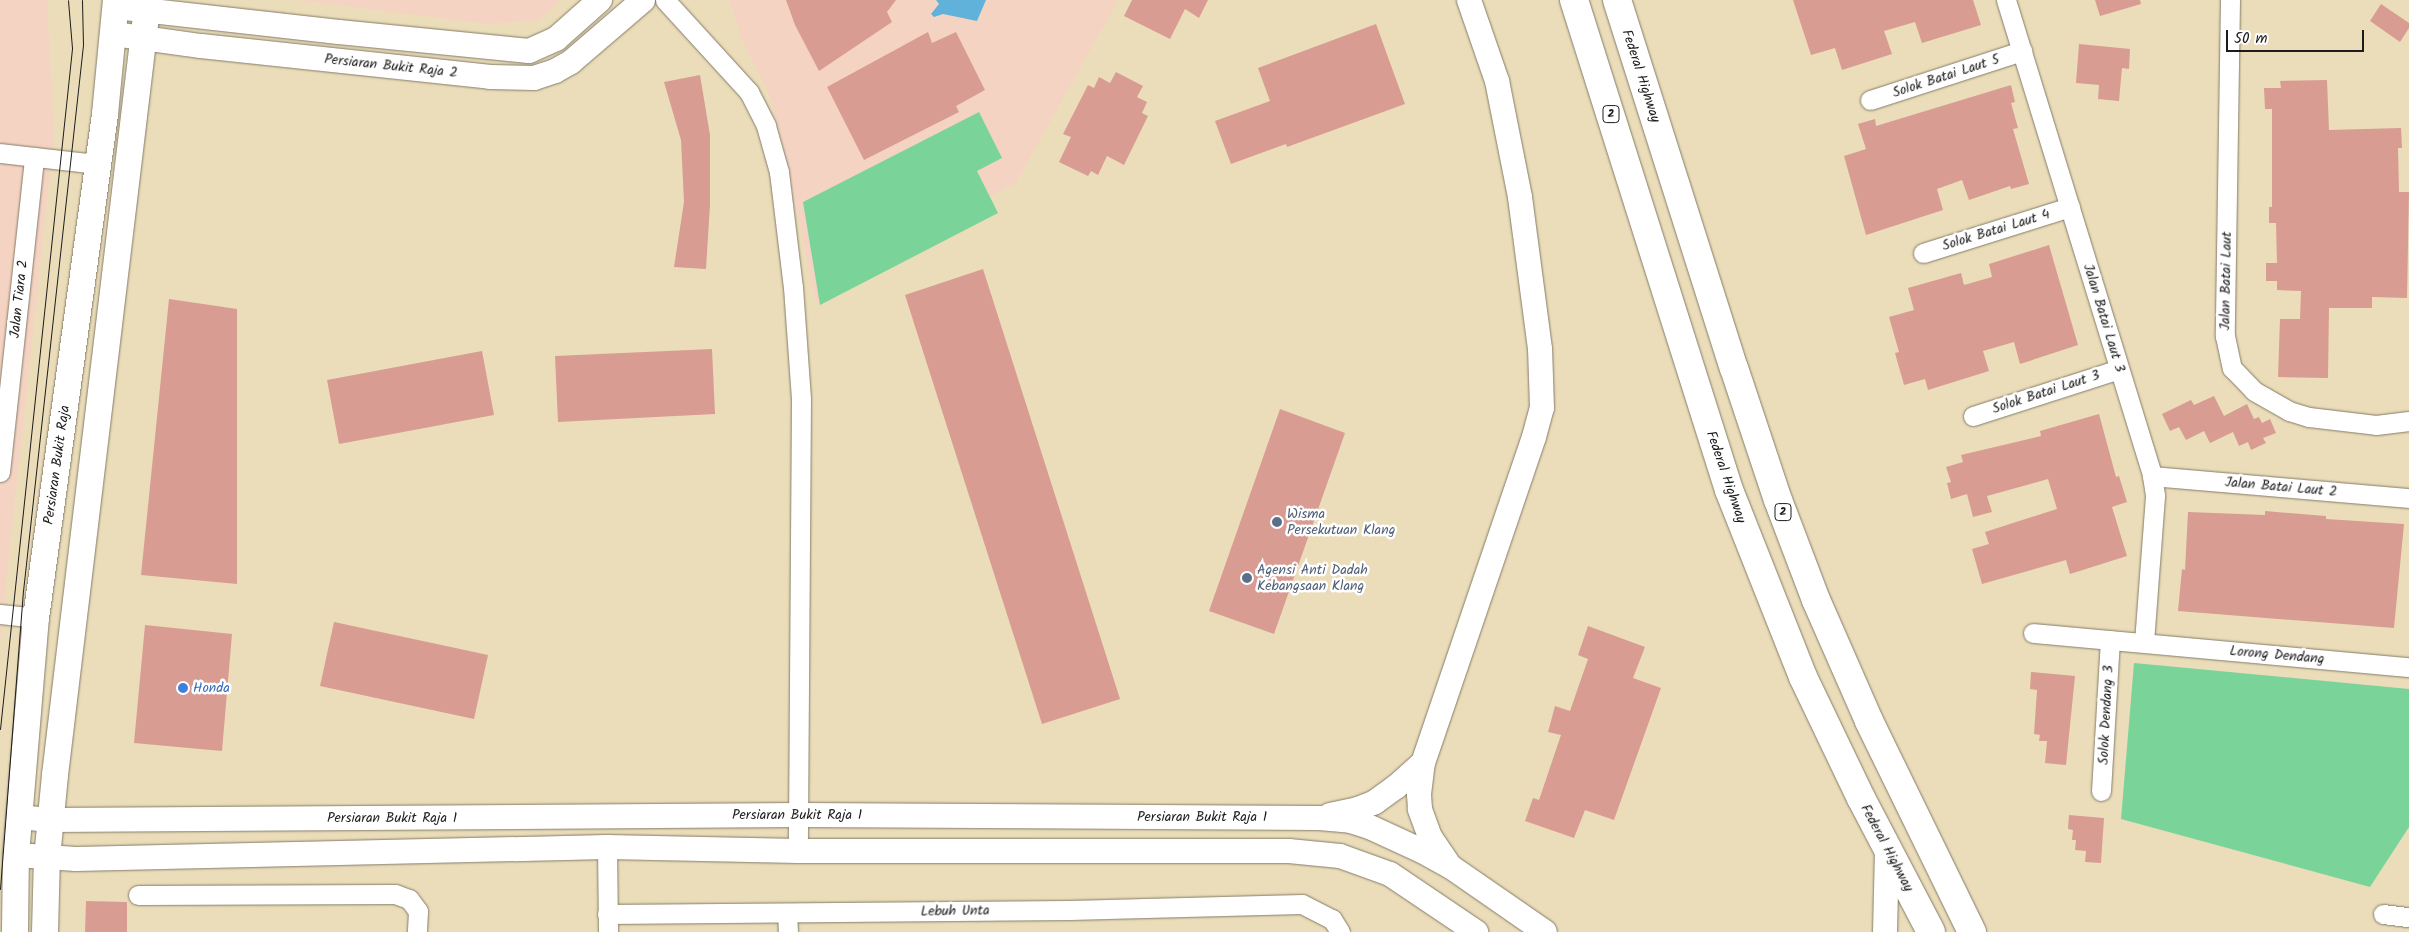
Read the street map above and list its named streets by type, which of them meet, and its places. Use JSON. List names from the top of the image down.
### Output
{
  "streets": {
    "highway": ["Federal Highway", "2"],
    "main road": ["Persiaran Bukit Raja"],
    "street": [
      "Persiaran Bukit Raja 2",
      "Solok Batai Laut 5",
      "Solok Batai Laut 4",
      "Jalan Batai Laut",
      "Jalan Tiara 2",
      "Jalan Batai Laut 3",
      "Solok Batai Laut 3",
      "Jalan Batai Laut 2",
      "Lorong Dendang",
      "Solok Dendang 3",
      "Persiaran Bukit Raja 1",
      "Lebuh Unta"
    ]
  },
  "crossings": [
    ["Persiaran Bukit Raja 2", "Persiaran Bukit Raja"],
    ["Solok Batai Laut 5", "Jalan Batai Laut 3"],
    ["Solok Batai Laut 4", "Jalan Batai Laut 3"],
    ["Jalan Batai Laut 3", "Solok Batai Laut 3"],
    ["Jalan Batai Laut 3", "Jalan Batai Laut 2"],
    ["Jalan Batai Laut 3", "Lorong Dendang"],
    ["Persiaran Bukit Raja", "Persiaran Bukit Raja 1"],
    ["Lorong Dendang", "Solok Dendang 3"]
  ],
  "places": ["Wisma Persekutuan Klang", "Agensi Anti Dadah Kebangsaan Klang", "Honda"],
  "scale_bar": "50 m"
}
